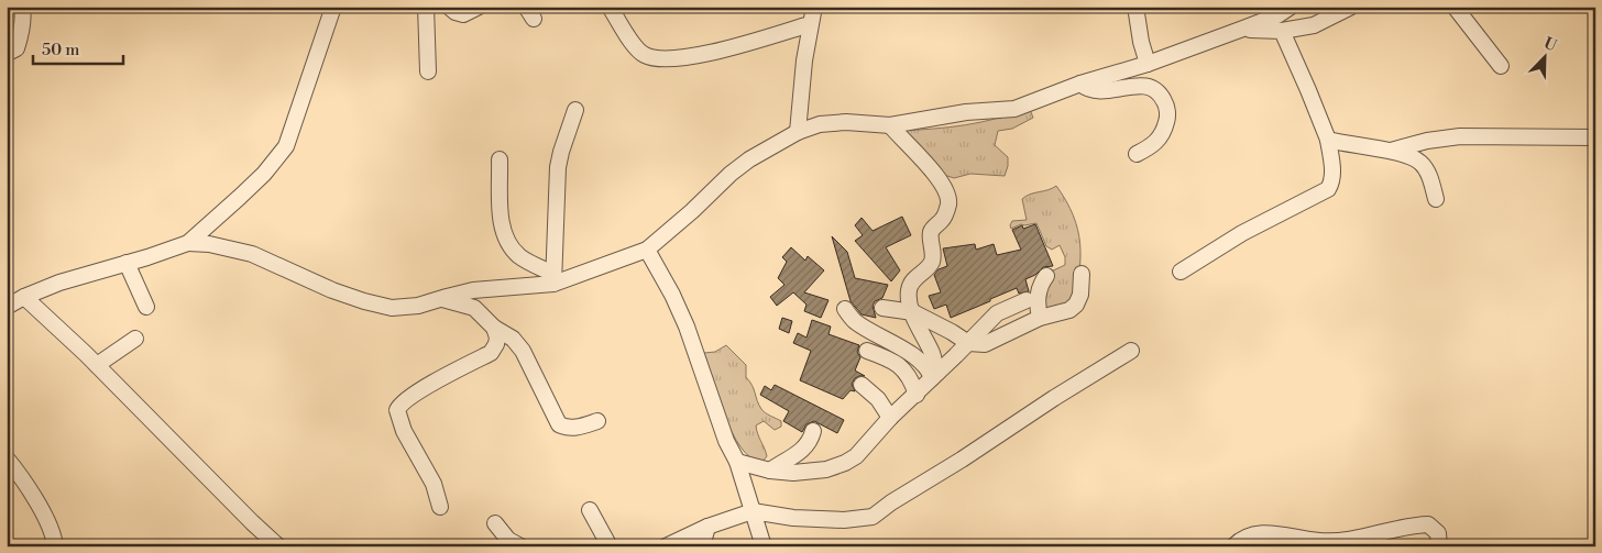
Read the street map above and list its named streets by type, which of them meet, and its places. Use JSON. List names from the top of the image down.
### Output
{
  "scale_bar": "50 m",
  "north": "top right"
}
